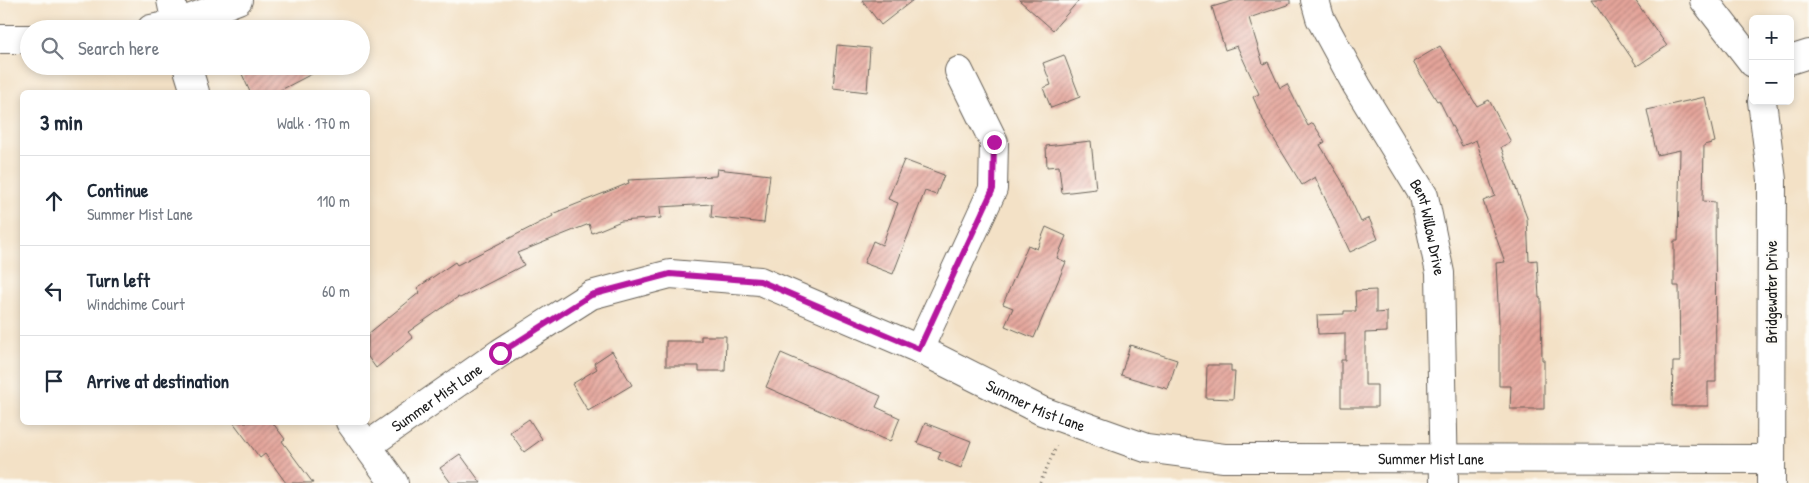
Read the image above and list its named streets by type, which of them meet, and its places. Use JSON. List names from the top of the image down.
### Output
{
  "streets": {
    "street": ["Bent Willow Drive", "Bridgewater Drive", "Summer Mist Lane"]
  },
  "crossings": [
    ["Bent Willow Drive", "Summer Mist Lane"],
    ["Bridgewater Drive", "Summer Mist Lane"]
  ],
  "page": {
    "map_buttons": ["+", "−"],
    "search": "Search here",
    "heading": ["3 min", "Walk · 170 m"],
    "list": [
      ["Continue", "Summer Mist Lane", "110 m"],
      ["Turn left", "Windchime Court", "60 m"],
      "Arrive at destination"
    ]
  }
}
